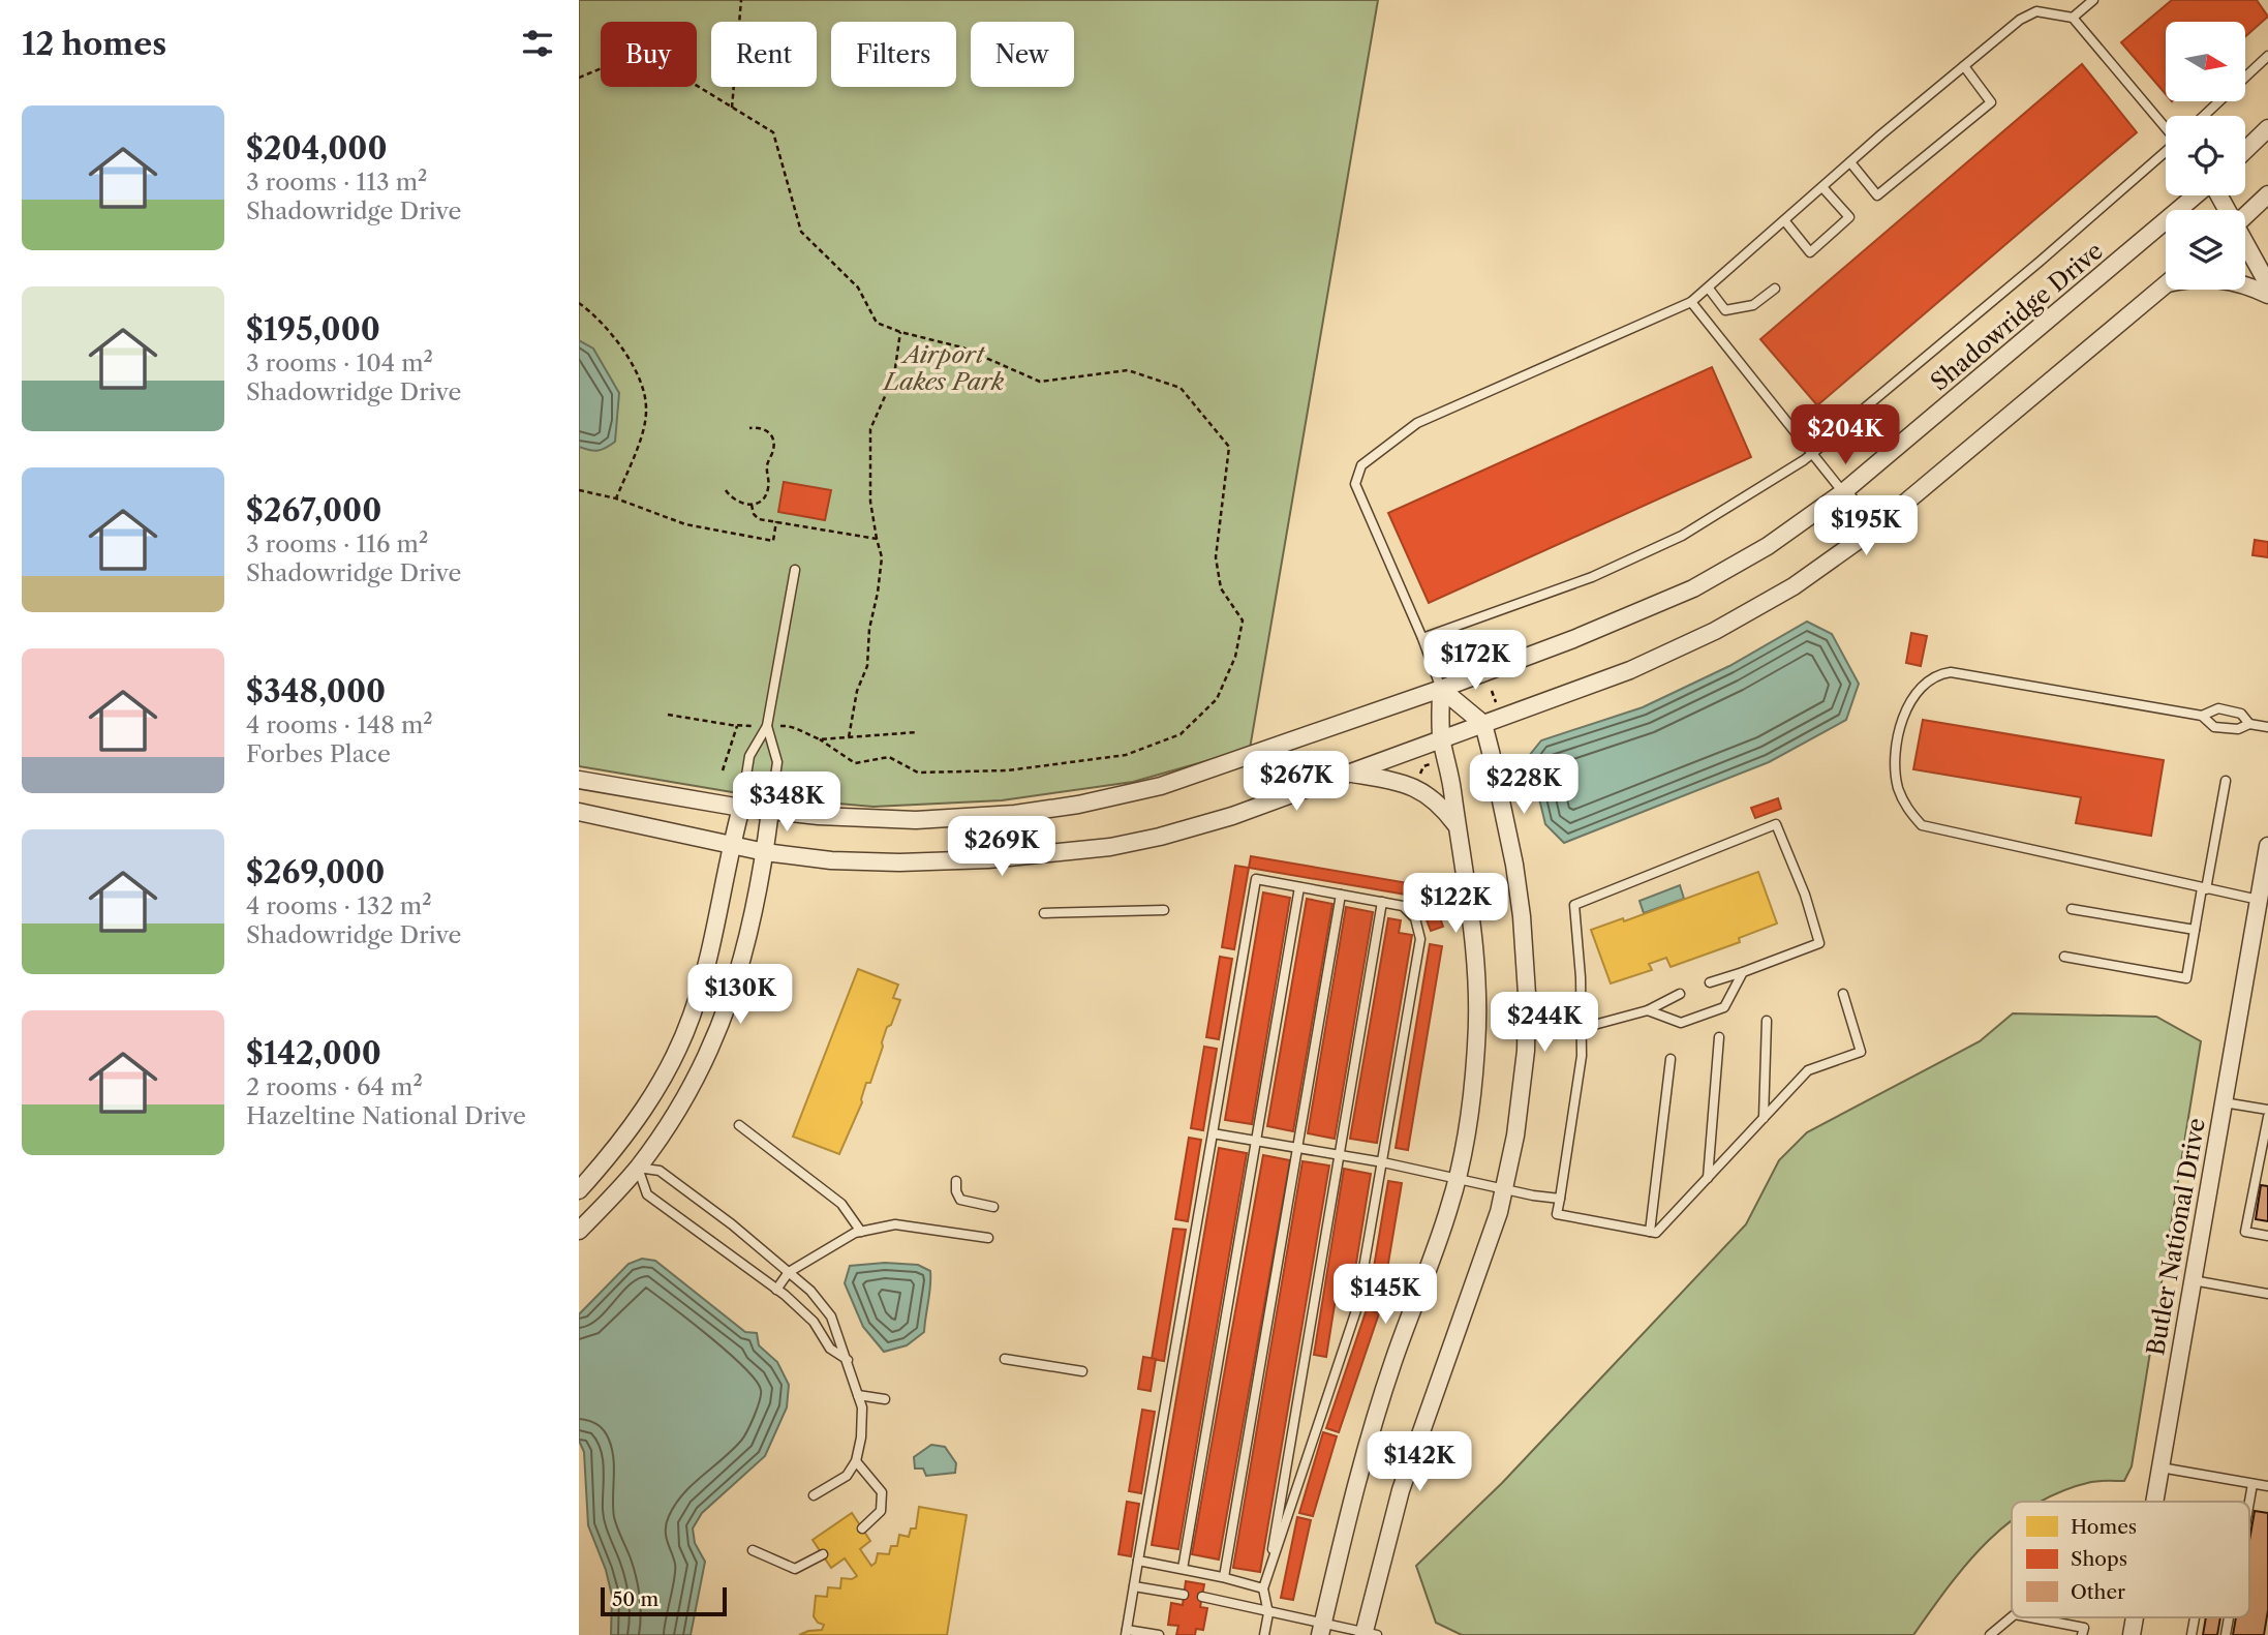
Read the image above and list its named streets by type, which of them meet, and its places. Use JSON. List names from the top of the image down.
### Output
{
  "streets": {
    "street": ["Shadowridge Drive", "Butler National Drive"]
  },
  "parks": ["Airport Lakes Park"],
  "legend": ["Homes", "Shops", "Other"],
  "scale_bar": "50 m",
  "north": "right",
  "page": {
    "heading": "12 homes",
    "chip": [
      "Buy",
      "Rent",
      "Filters",
      "New"
    ],
    "list": [
      {
        "name": "$204,000",
        "note": "3 rooms · 113 m² · Shadowridge Drive"
      },
      {
        "name": "$195,000",
        "note": "3 rooms · 104 m² · Shadowridge Drive"
      },
      {
        "name": "$267,000",
        "note": "3 rooms · 116 m² · Shadowridge Drive"
      },
      {
        "name": "$348,000",
        "note": "4 rooms · 148 m² · Forbes Place"
      },
      {
        "name": "$269,000",
        "note": "4 rooms · 132 m² · Shadowridge Drive"
      },
      {
        "name": "$142,000",
        "note": "2 rooms · 64 m² · Hazeltine National Drive"
      }
    ],
    "price": [
      "$204K",
      "$195K",
      "$172K",
      "$267K",
      "$228K",
      "$348K",
      "$269K",
      "$122K",
      "$130K",
      "$244K",
      "$145K",
      "$142K"
    ],
    "scale": "50 m"
  }
}
